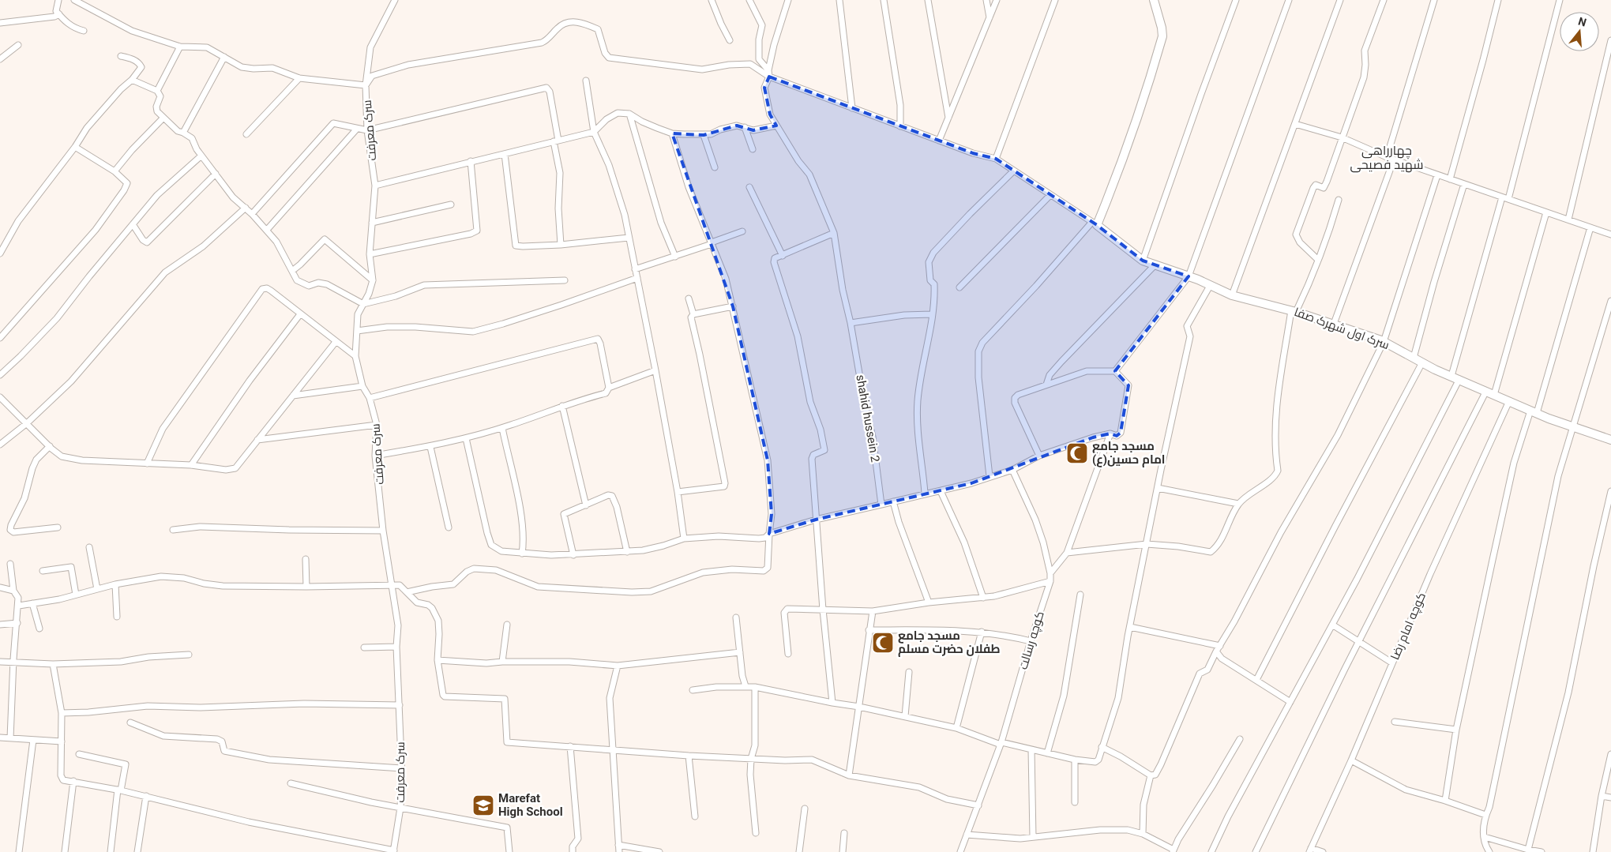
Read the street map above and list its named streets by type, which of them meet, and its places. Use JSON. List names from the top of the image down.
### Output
{
  "streets": {
    "street": [
      "سرک معرفت",
      "سرک اول شهرک صفا",
      "shahid hussein 2",
      "کوچه امام رضا",
      "کوچه رسالت"
    ]
  },
  "crossings": [
    ["سرک اول شهرک صفا", "کوچه امام رضا"]
  ],
  "districts": ["چهارراهی شهید فصیحی"],
  "places": {
    "mosque": ["مسجد جامع امام حسین(ع)", "مسجد جامع طفلان حضرت مسلم"],
    "school or university": ["Marefat High School"]
  },
  "north": "top"
}
